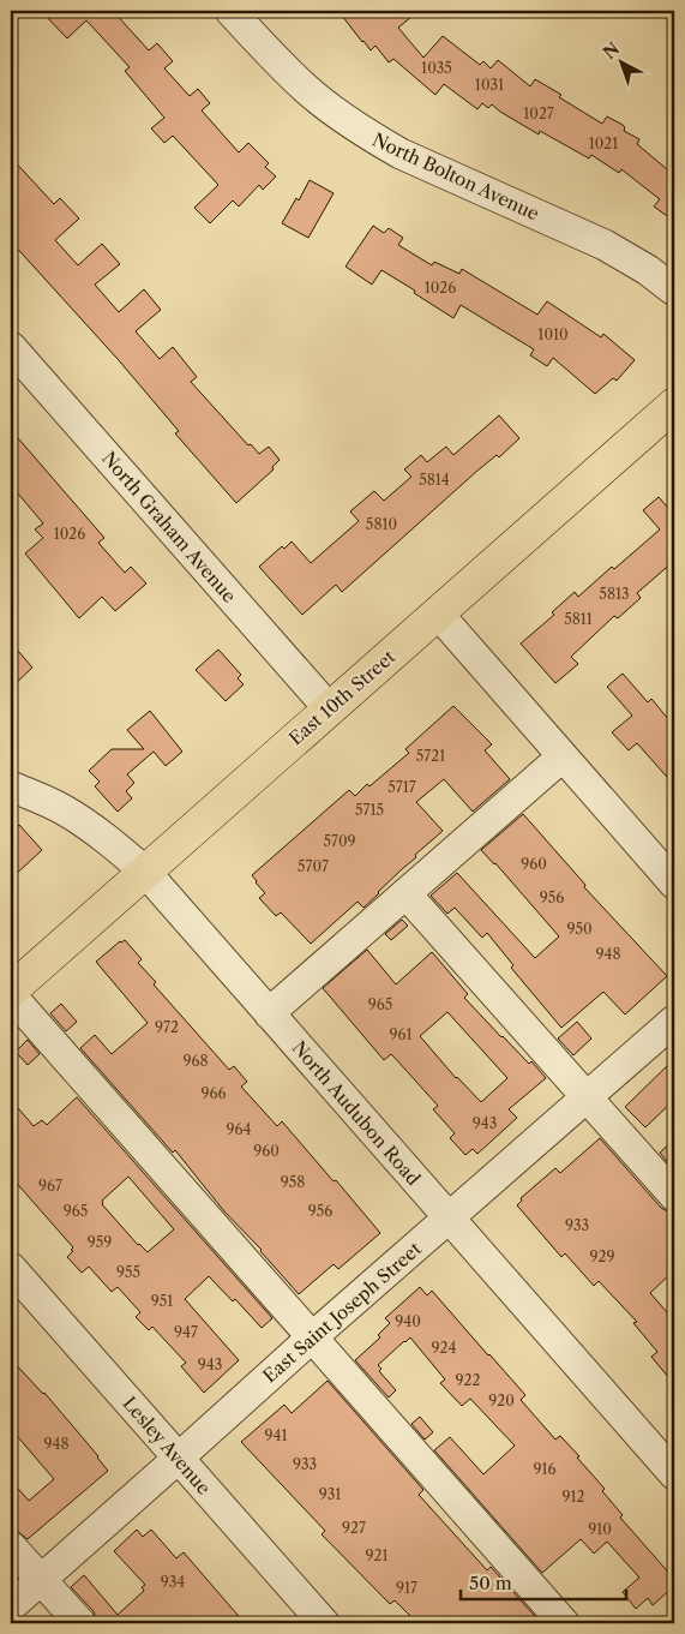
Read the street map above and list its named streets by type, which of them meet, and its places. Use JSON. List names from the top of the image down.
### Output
{
  "streets": {
    "main road": ["East 10th Street"],
    "street": [
      "North Bolton Avenue",
      "North Graham Avenue",
      "North Audubon Road",
      "East Saint Joseph Street",
      "Lesley Avenue"
    ]
  },
  "crossings": [
    ["North Graham Avenue", "East 10th Street"],
    ["East 10th Street", "North Audubon Road"],
    ["North Audubon Road", "East Saint Joseph Street"],
    ["East Saint Joseph Street", "Lesley Avenue"]
  ],
  "house_numbers": [
    "1035",
    "1031",
    "1027",
    "1021",
    "1026",
    "1010",
    "5814",
    "5810",
    "1026",
    "5813",
    "5811",
    "5721",
    "5717",
    "5715",
    "5709",
    "960",
    "5707",
    "956",
    "950",
    "948",
    "965",
    "972",
    "961",
    "968",
    "966",
    "943",
    "964",
    "960",
    "958",
    "967",
    "965",
    "956",
    "933",
    "959",
    "929",
    "955",
    "951",
    "940",
    "947",
    "924",
    "943",
    "922",
    "920",
    "941",
    "948",
    "933",
    "916",
    "931",
    "912",
    "927",
    "910",
    "921",
    "934",
    "917"
  ],
  "scale_bar": "50 m",
  "north": "top left"
}
